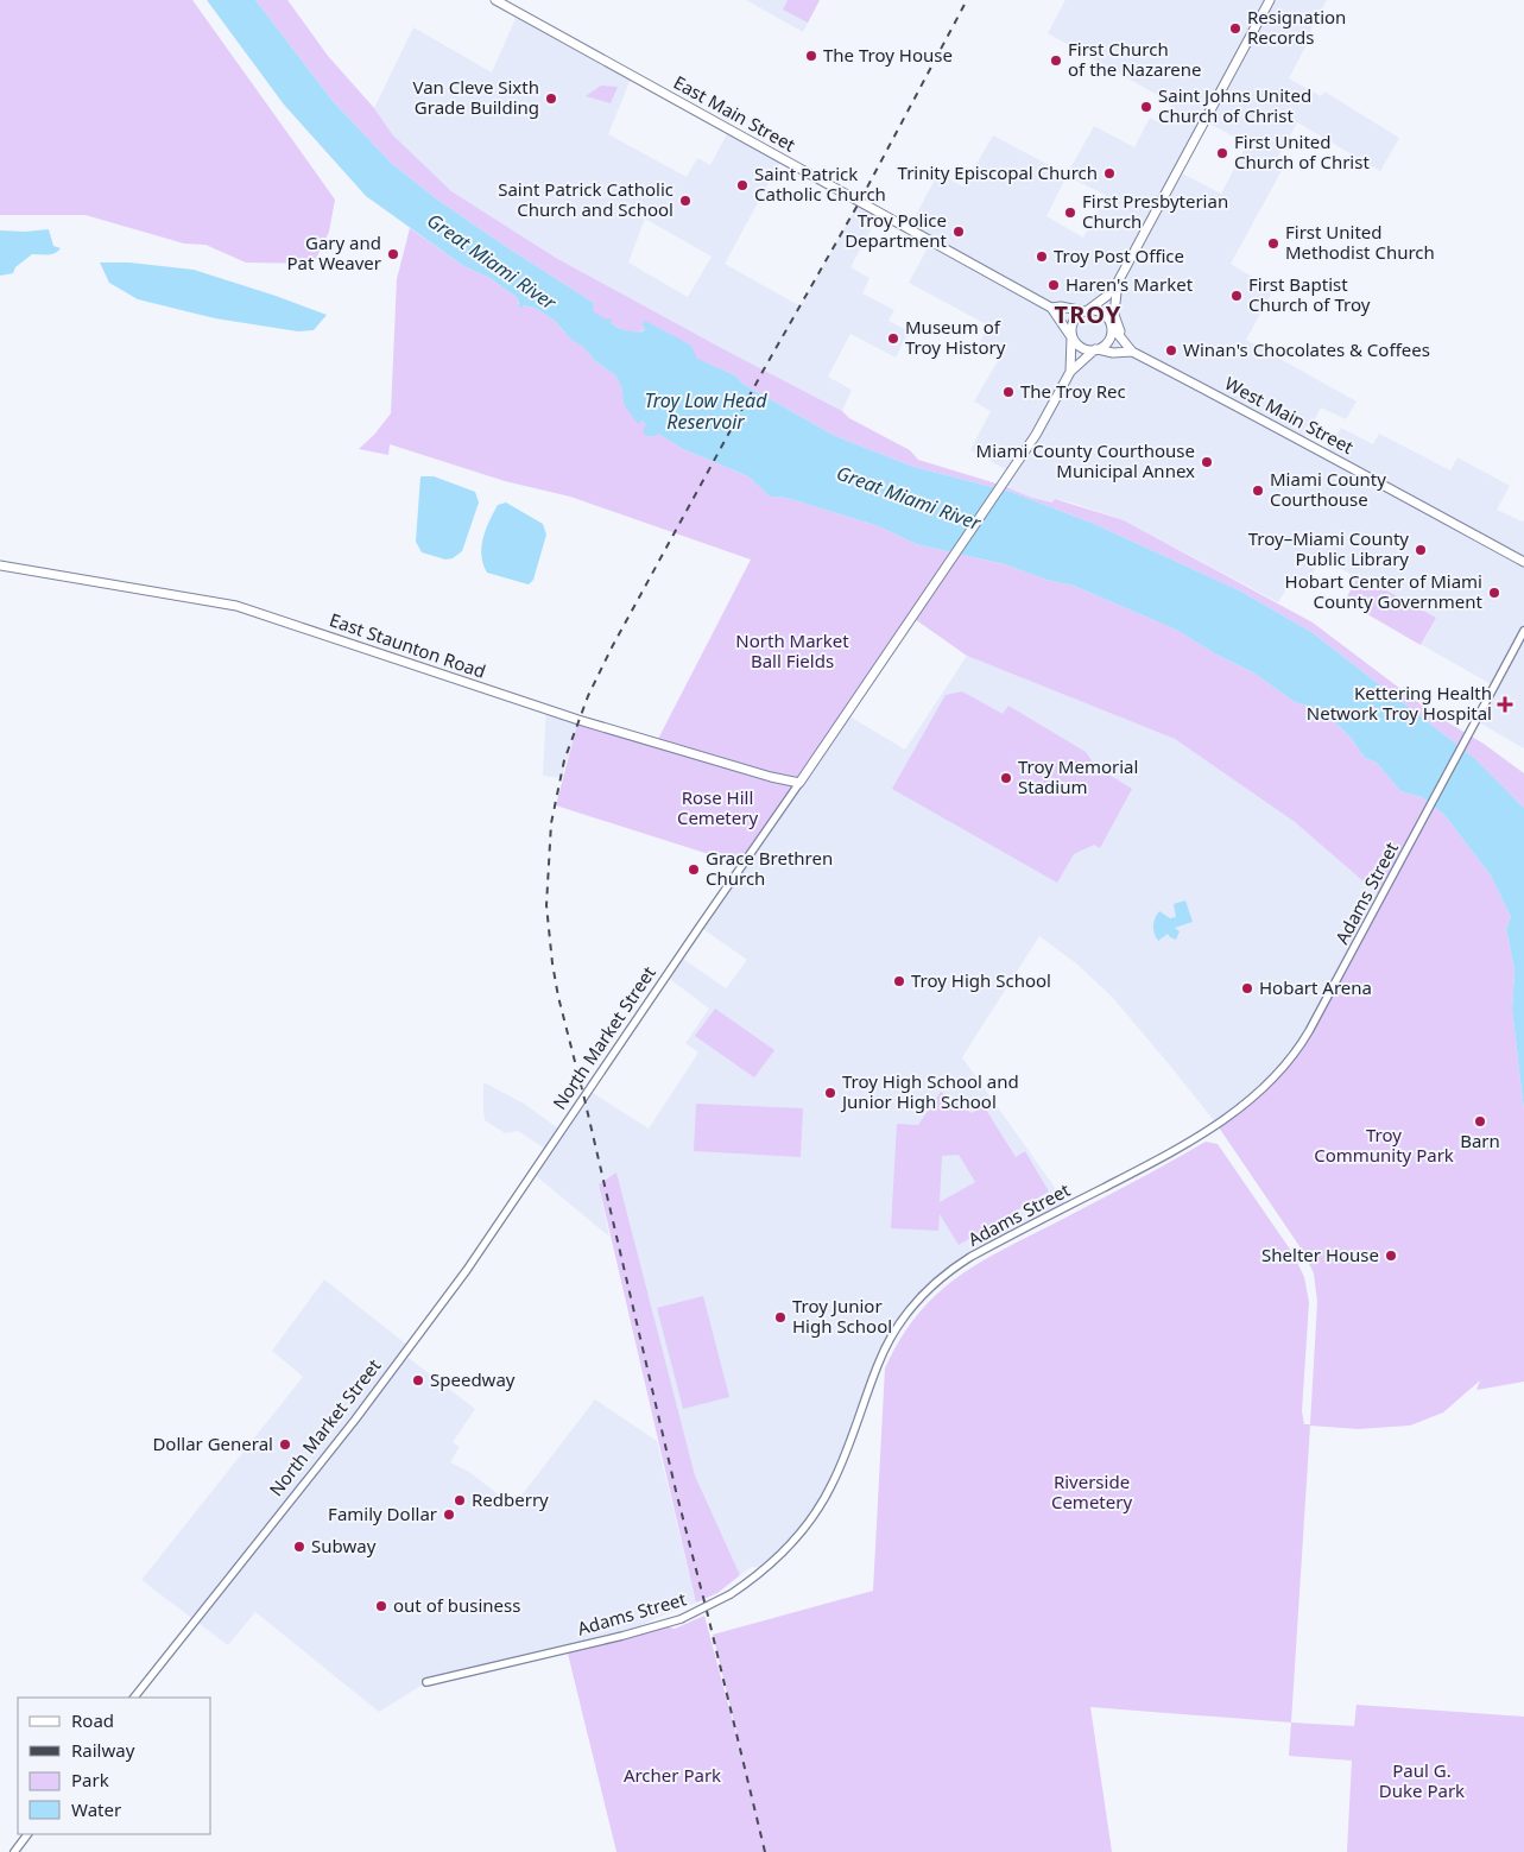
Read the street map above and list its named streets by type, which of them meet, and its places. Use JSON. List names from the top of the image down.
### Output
{
  "streets": {
    "main road": [
      "East Main Street",
      "West Main Street",
      "East Staunton Road",
      "North Market Street"
    ],
    "street": ["Adams Street"]
  },
  "crossings": [
    ["East Staunton Road", "North Market Street"]
  ],
  "districts": ["TROY"],
  "water": ["Great Miami River", "Troy Low Head Reservoir"],
  "parks": [
    "North Market Ball Fields",
    "Rose Hill Cemetery",
    "Troy Community Park",
    "Riverside Cemetery",
    "Paul G. Duke Park",
    "Archer Park"
  ],
  "places": {
    "other": [
      "Resignation Records",
      "The Troy House",
      "First Church of the Nazarene",
      "Van Cleve Sixth Grade Building",
      "Saint Johns United Church of Christ",
      "First United Church of Christ",
      "Trinity Episcopal Church",
      "Saint Patrick Catholic Church",
      "Saint Patrick Catholic Church and School",
      "First Presbyterian Church",
      "Troy Police Department",
      "First United Methodist Church",
      "Gary and Pat Weaver",
      "Troy Post Office",
      "Haren's Market",
      "First Baptist Church of Troy",
      "Museum of Troy History",
      "Winan's Chocolates & Coffees",
      "The Troy Rec",
      "Miami County Courthouse Municipal Annex",
      "Miami County Courthouse",
      "Troy–Miami County Public Library",
      "Hobart Center of Miami County Government",
      "Troy Memorial Stadium",
      "Grace Brethren Church",
      "Troy High School",
      "Hobart Arena",
      "Troy High School and Junior High School",
      "Barn",
      "Shelter House",
      "Troy Junior High School",
      "Speedway",
      "Dollar General",
      "Redberry",
      "Family Dollar",
      "Subway",
      "out of business"
    ],
    "health": ["Kettering Health Network Troy Hospital"]
  },
  "legend": [
    "Road",
    "Railway",
    "Park",
    "Water"
  ]
}
